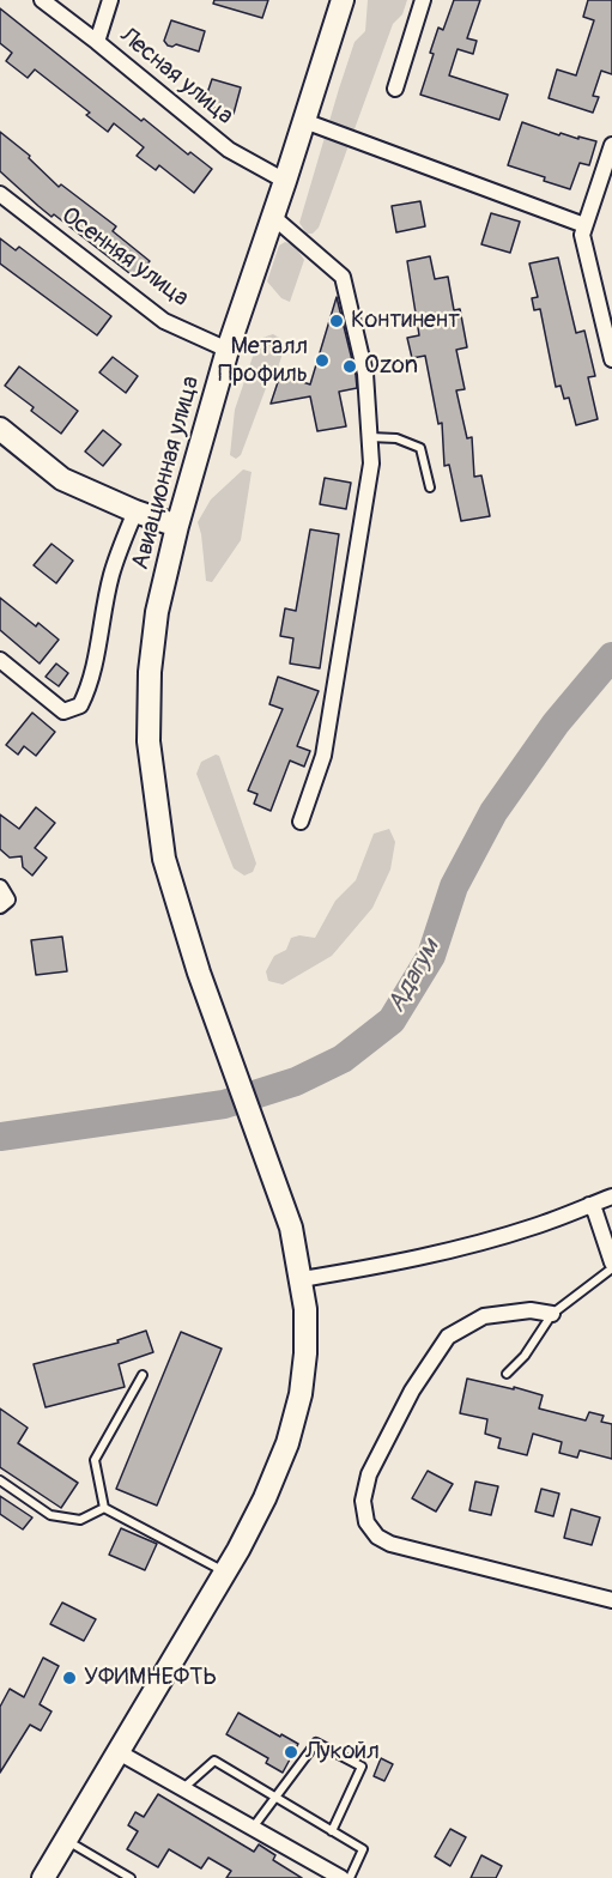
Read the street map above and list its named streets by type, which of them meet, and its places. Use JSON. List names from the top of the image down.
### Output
{
  "streets": {
    "main road": ["Авиационная улица"],
    "street": ["Лесная улица", "Осенняя улица"]
  },
  "crossings": [
    ["Лесная улица", "Авиационная улица"],
    ["Осенняя улица", "Авиационная улица"]
  ],
  "water": ["Адагум"],
  "places": [
    "Континент",
    "Металл Профиль",
    "Ozon",
    "УФИМНЕФТЬ",
    "Лукойл"
  ]
}
